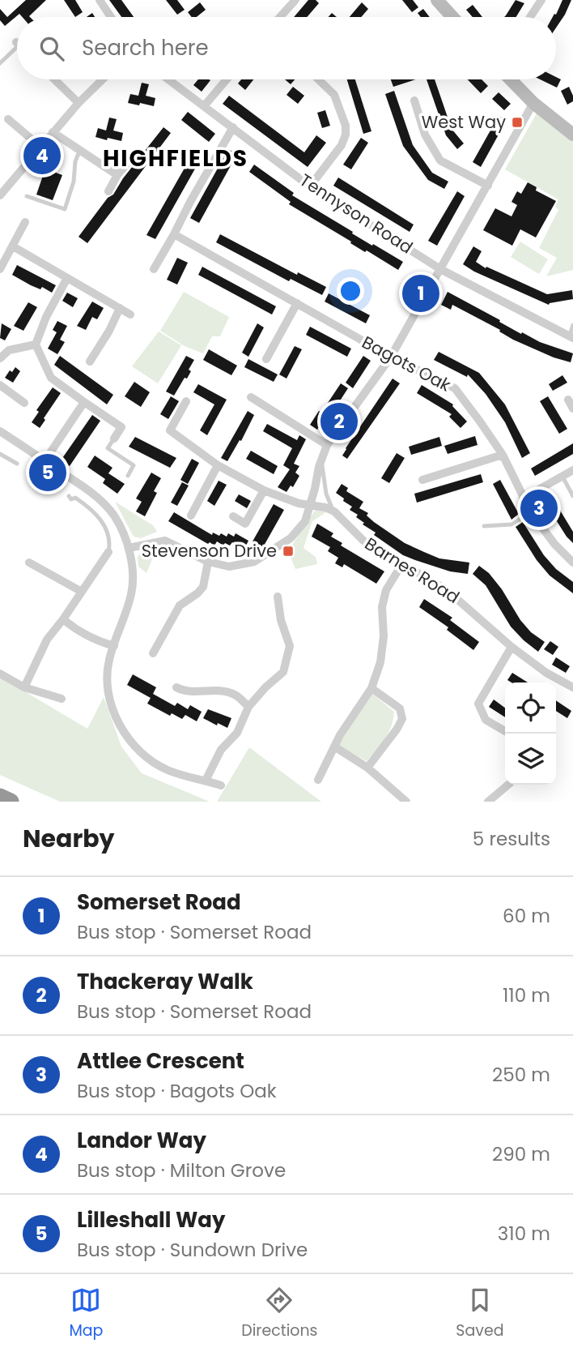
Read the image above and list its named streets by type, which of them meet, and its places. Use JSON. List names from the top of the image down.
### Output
{
  "streets": {
    "street": ["Tennyson Road", "Bagots Oak", "Barnes Road"]
  },
  "districts": ["HIGHFIELDS"],
  "places": {
    "transit": ["West Way", "Stevenson Drive"]
  },
  "page": {
    "search": "Search here",
    "pins": [
      "4",
      "1",
      "2",
      "5",
      "3"
    ],
    "heading": ["Nearby", "5 results"],
    "list": [
      {
        "mark": "1",
        "name": "Somerset Road",
        "note": "Bus stop · Somerset Road",
        "value": "60 m"
      },
      {
        "mark": "2",
        "name": "Thackeray Walk",
        "note": "Bus stop · Somerset Road",
        "value": "110 m"
      },
      {
        "mark": "3",
        "name": "Attlee Crescent",
        "note": "Bus stop · Bagots Oak",
        "value": "250 m"
      },
      {
        "mark": "4",
        "name": "Landor Way",
        "note": "Bus stop · Milton Grove",
        "value": "290 m"
      },
      {
        "mark": "5",
        "name": "Lilleshall Way",
        "note": "Bus stop · Sundown Drive",
        "value": "310 m"
      }
    ],
    "nav": ["Map", "Directions", "Saved"]
  }
}
